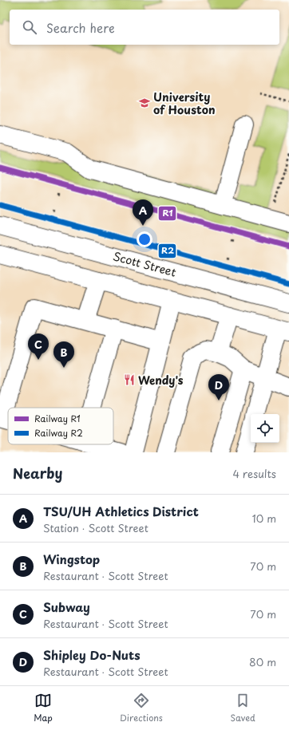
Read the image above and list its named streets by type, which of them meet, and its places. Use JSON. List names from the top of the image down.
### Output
{
  "streets": {
    "main road": ["Scott Street"]
  },
  "places": {
    "school or university": ["University of Houston"],
    "restaurant": ["Wendy's"]
  },
  "lines": ["rail line R1", "rail line R2"],
  "legend": ["Railway R1", "Railway R2"],
  "page": {
    "search": "Search here",
    "pins": [
      "A",
      "C",
      "B",
      "D"
    ],
    "heading": ["Nearby", "4 results"],
    "list": [
      {
        "mark": "A",
        "name": "TSU/UH Athletics District",
        "note": "Station · Scott Street",
        "value": "10 m"
      },
      {
        "mark": "B",
        "name": "Wingstop",
        "note": "Restaurant · Scott Street",
        "value": "70 m"
      },
      {
        "mark": "C",
        "name": "Subway",
        "note": "Restaurant · Scott Street",
        "value": "70 m"
      },
      {
        "mark": "D",
        "name": "Shipley Do-Nuts",
        "note": "Restaurant · Scott Street",
        "value": "80 m"
      }
    ],
    "nav": ["Map", "Directions", "Saved"]
  }
}
